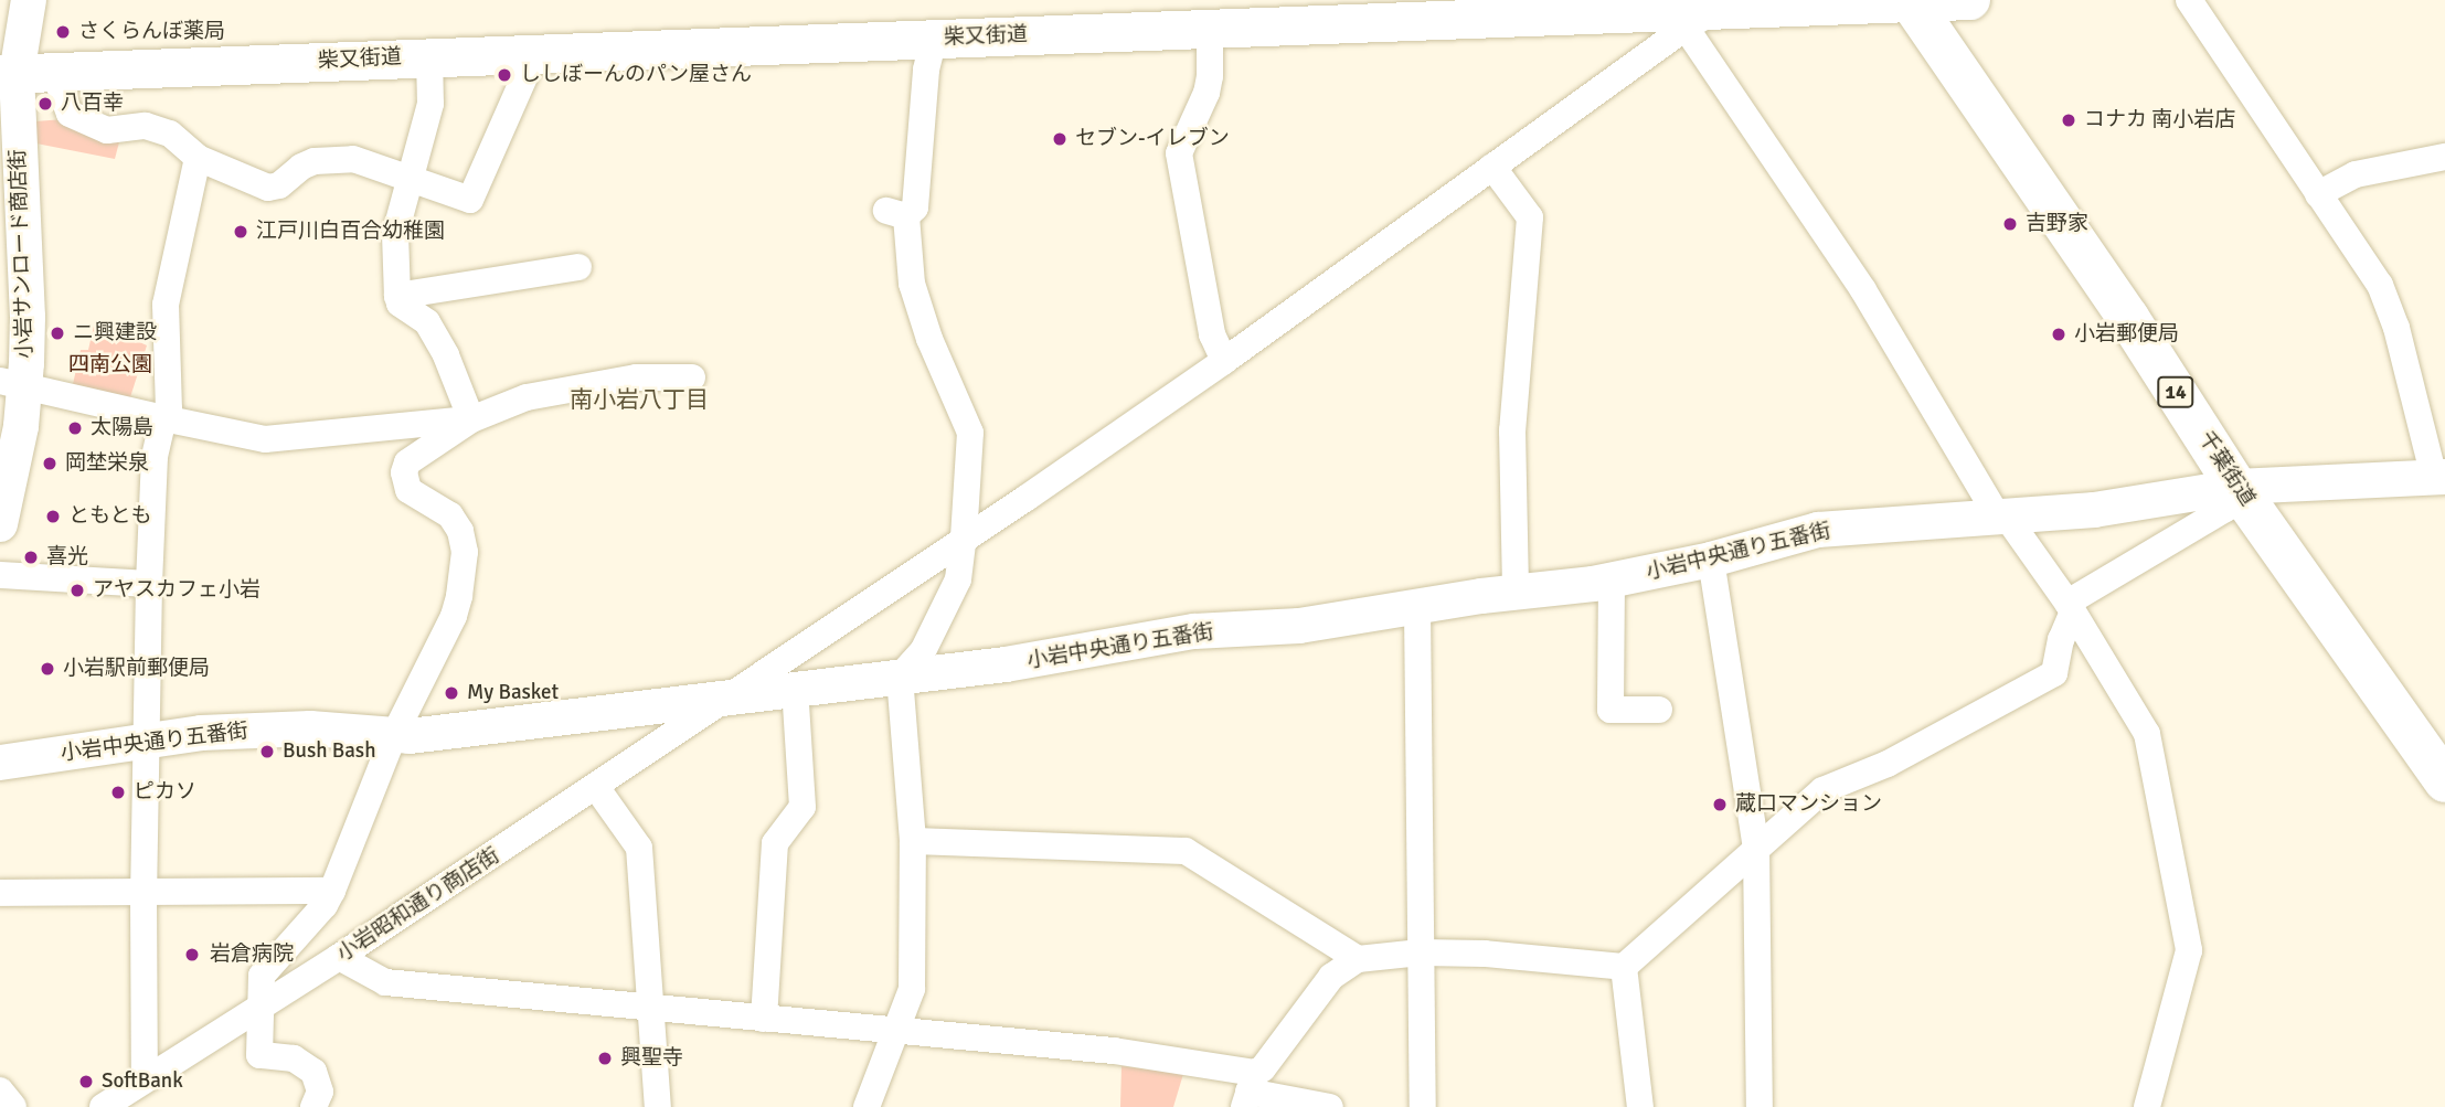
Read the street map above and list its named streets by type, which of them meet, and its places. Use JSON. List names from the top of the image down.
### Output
{
  "streets": {
    "highway": ["14", "千葉街道"],
    "main road": ["柴又街道"],
    "street": ["小岩サンロード商店街", "小岩中央通り五番街", "小岩昭和通り商店街"]
  },
  "crossings": [
    ["柴又街道", "小岩サンロード商店街"],
    ["柴又街道", "千葉街道"],
    ["柴又街道", "小岩昭和通り商店街"],
    ["千葉街道", "小岩中央通り五番街"],
    ["小岩中央通り五番街", "小岩昭和通り商店街"]
  ],
  "districts": ["南小岩八丁目"],
  "parks": ["四南公園"],
  "places": [
    "さくらんぼ薬局",
    "ししぼーんのパン屋さん",
    "八百幸",
    "コナカ 南小岩店",
    "セブン-イレブン",
    "吉野家",
    "江戸川白百合幼稚園",
    "ニ興建設",
    "小岩郵便局",
    "太陽島",
    "岡埜栄泉",
    "ともとも",
    "喜光",
    "アヤスカフェ小岩",
    "小岩駅前郵便局",
    "My Basket",
    "Bush Bash",
    "ピカソ",
    "蔵口マンション",
    "岩倉病院",
    "興聖寺",
    "SoftBank"
  ]
}
